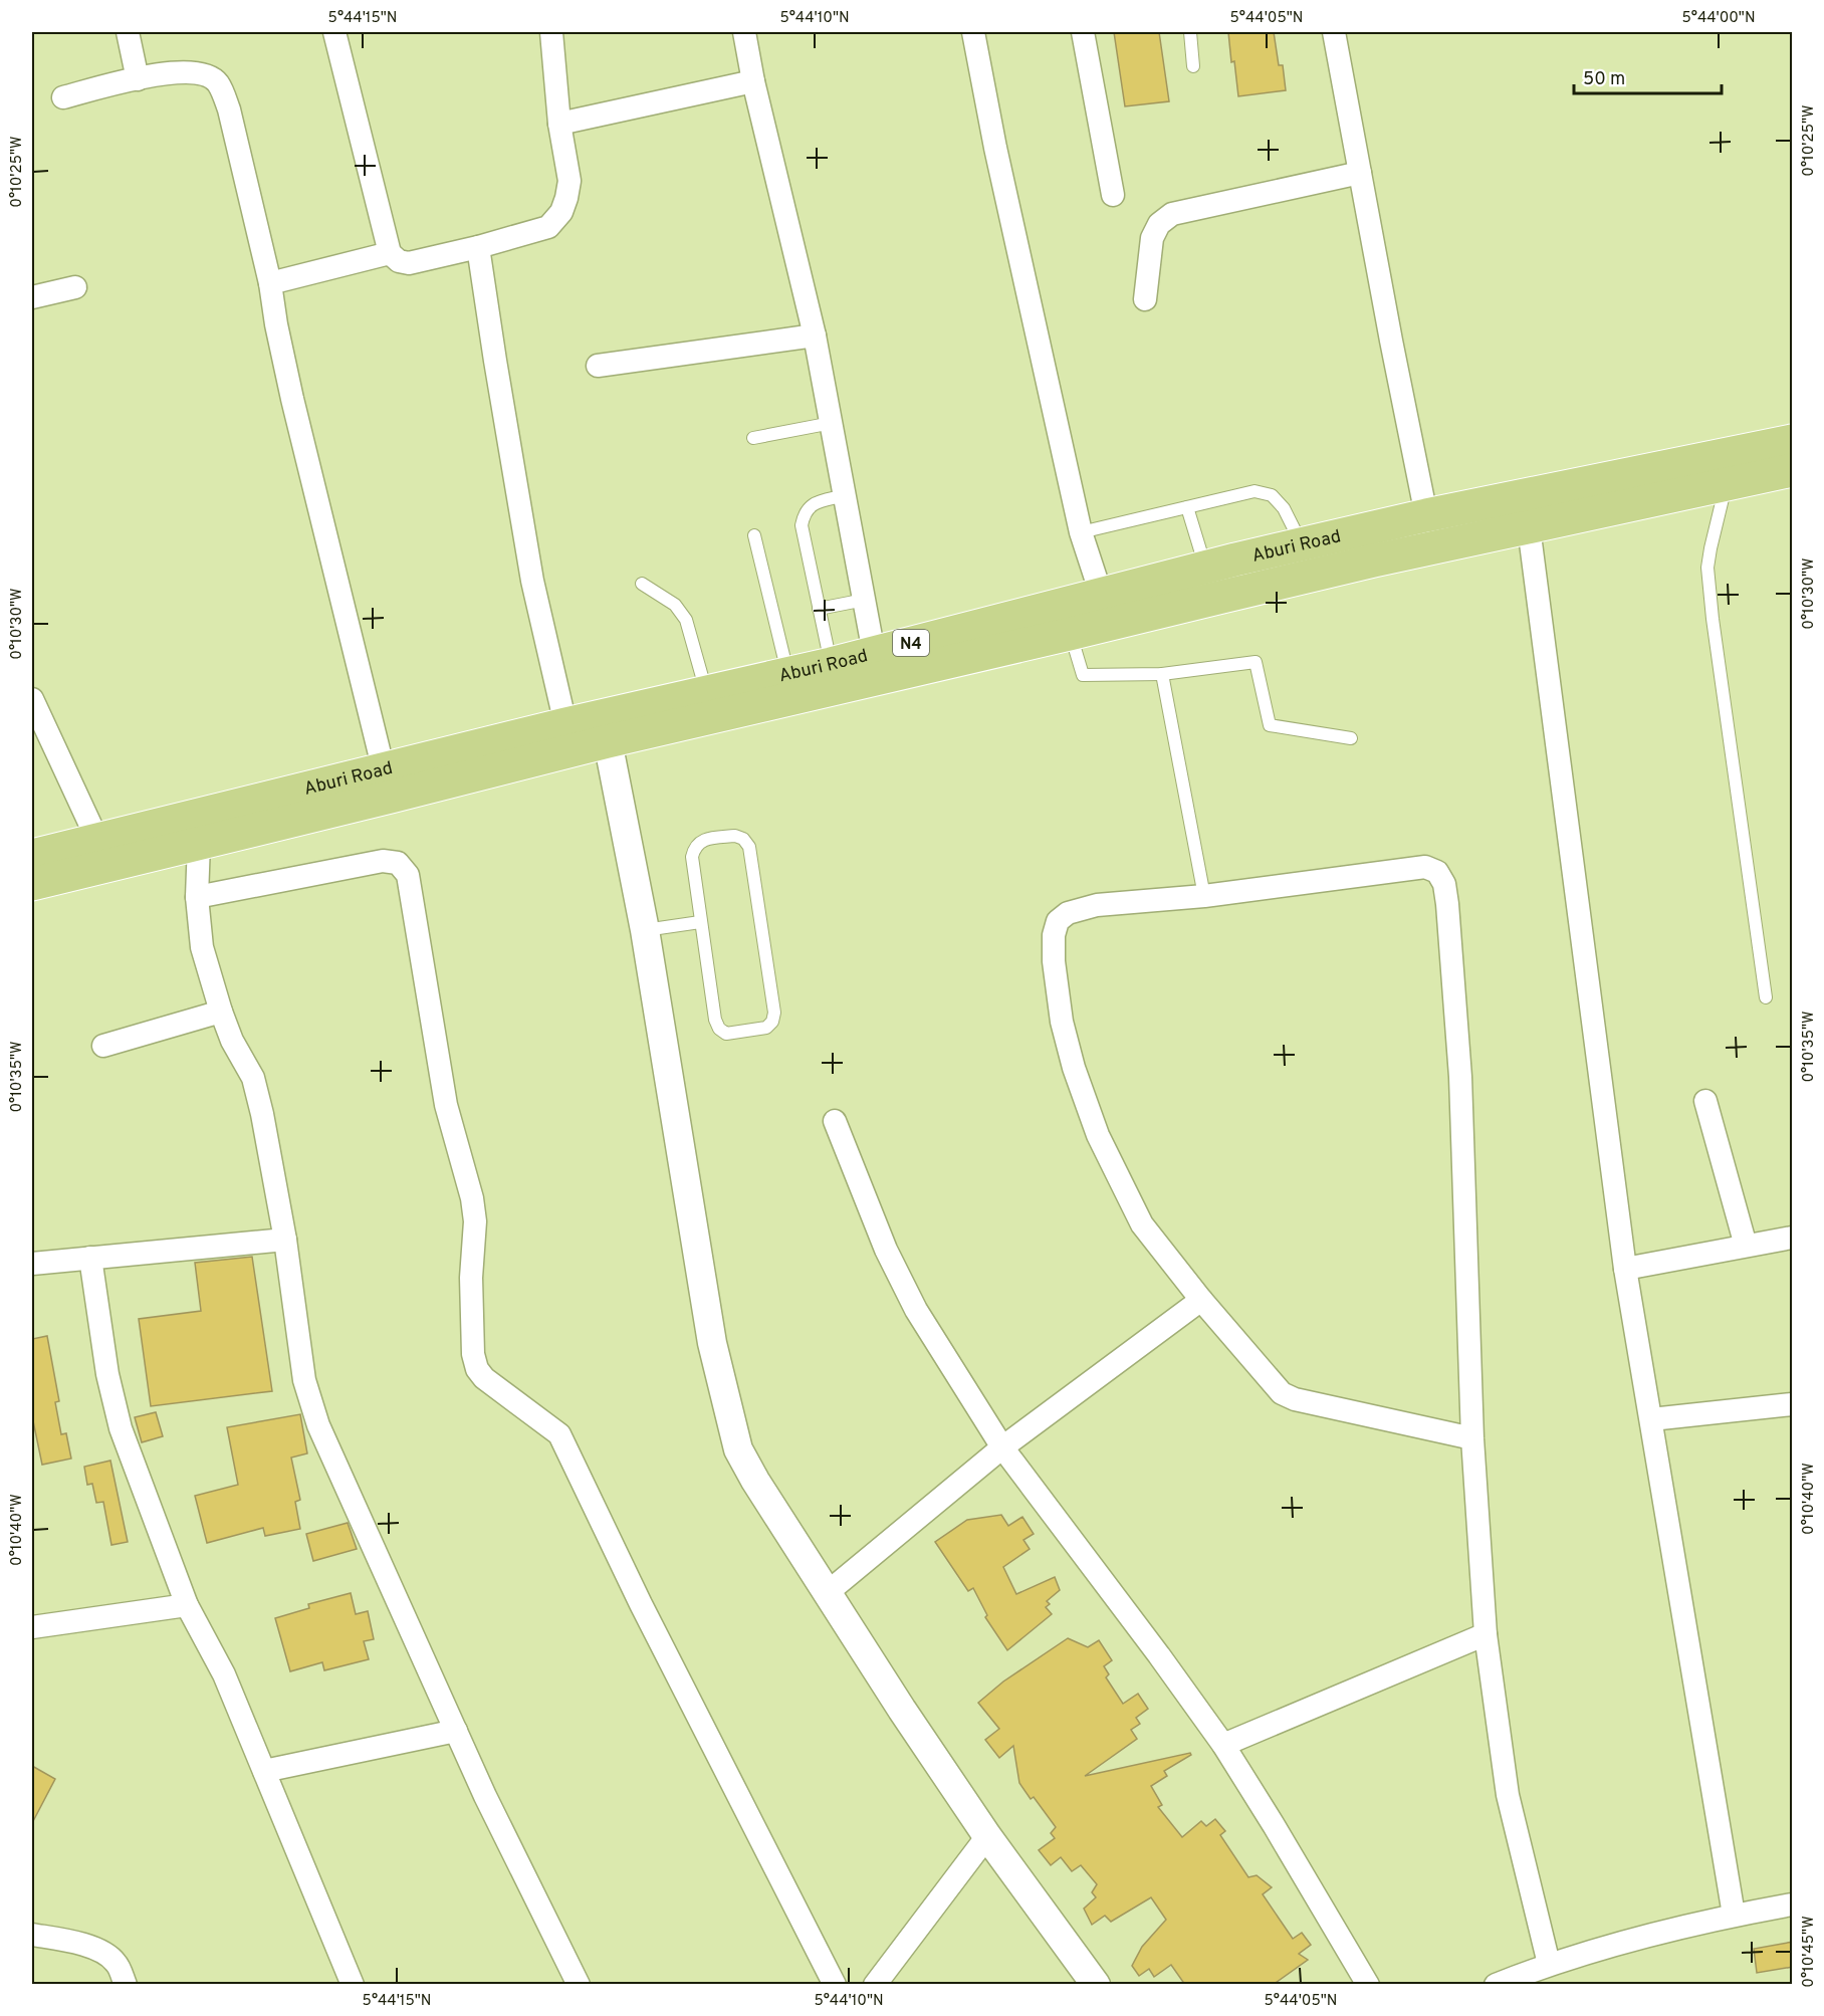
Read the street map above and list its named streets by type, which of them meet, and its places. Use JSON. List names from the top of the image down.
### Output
{
  "streets": {
    "highway": ["Aburi Road", "N4"]
  },
  "scale_bar": "50 m",
  "coordinates": [
    "5°44'15\"N",
    "5°44'10\"N",
    "5°44'05\"N",
    "5°44'00\"N",
    "0°10'25\"W",
    "0°10'30\"W",
    "0°10'35\"W",
    "0°10'40\"W",
    "0°10'45\"W"
  ]
}
